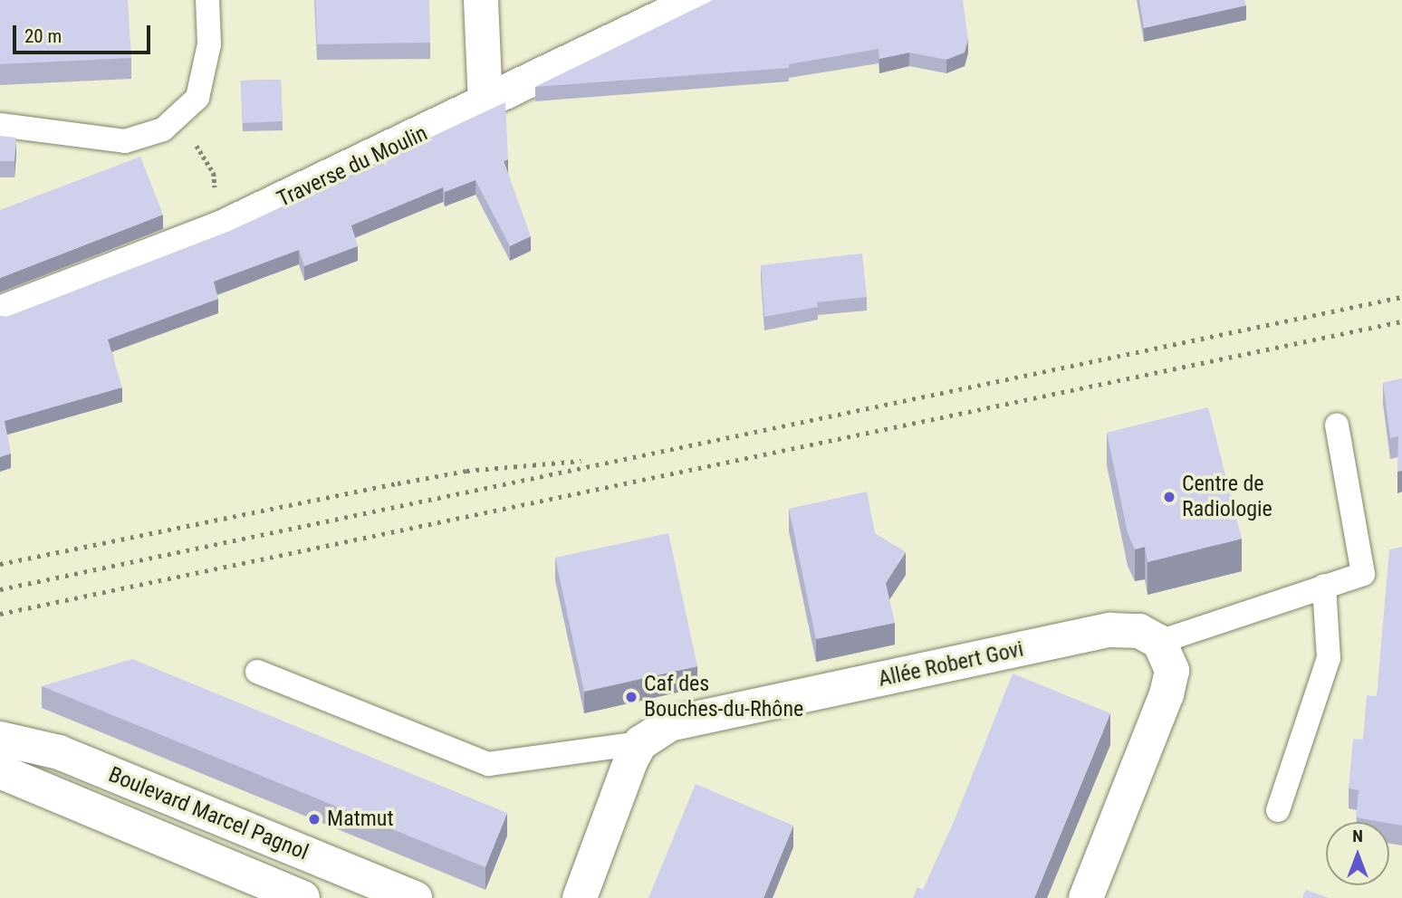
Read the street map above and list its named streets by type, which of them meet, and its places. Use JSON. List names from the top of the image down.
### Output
{
  "streets": {
    "street": ["Traverse du Moulin", "Allée Robert Govi", "Boulevard Marcel Pagnol"]
  },
  "places": ["Centre de Radiologie", "Caf des Bouches-du-Rhône", "Matmut"],
  "scale_bar": "20 m",
  "north": "top"
}
